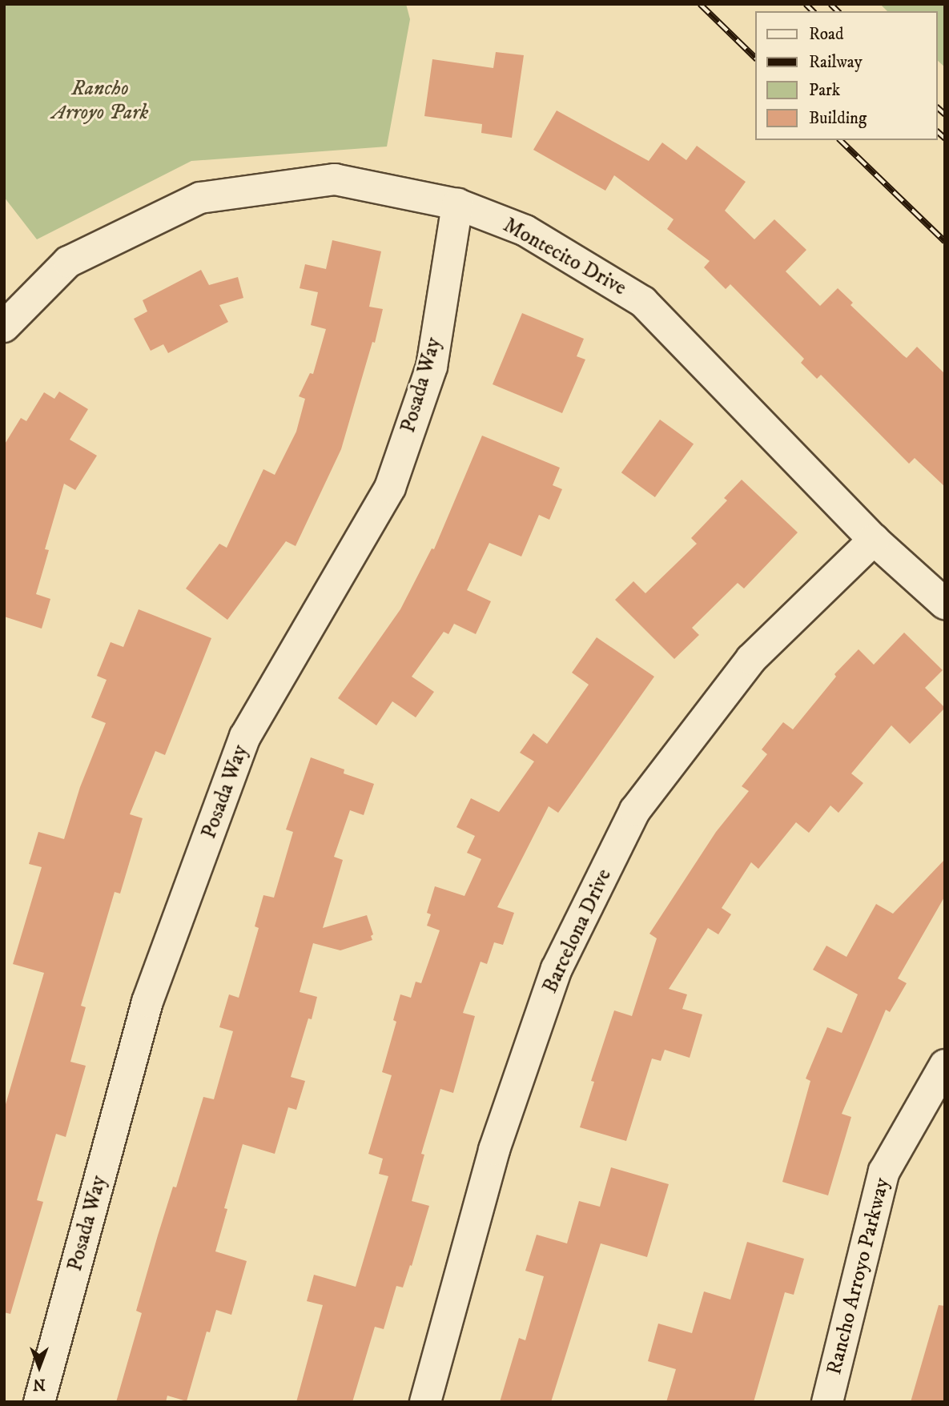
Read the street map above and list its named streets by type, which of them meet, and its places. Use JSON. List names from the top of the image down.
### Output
{
  "streets": {
    "street": [
      "Montecito Drive",
      "Posada Way",
      "Barcelona Drive",
      "Rancho Arroyo Parkway"
    ]
  },
  "crossings": [
    ["Montecito Drive", "Posada Way"],
    ["Montecito Drive", "Barcelona Drive"]
  ],
  "parks": ["Rancho Arroyo Park"],
  "legend": [
    "Road",
    "Railway",
    "Park",
    "Building"
  ],
  "north": "bottom"
}
